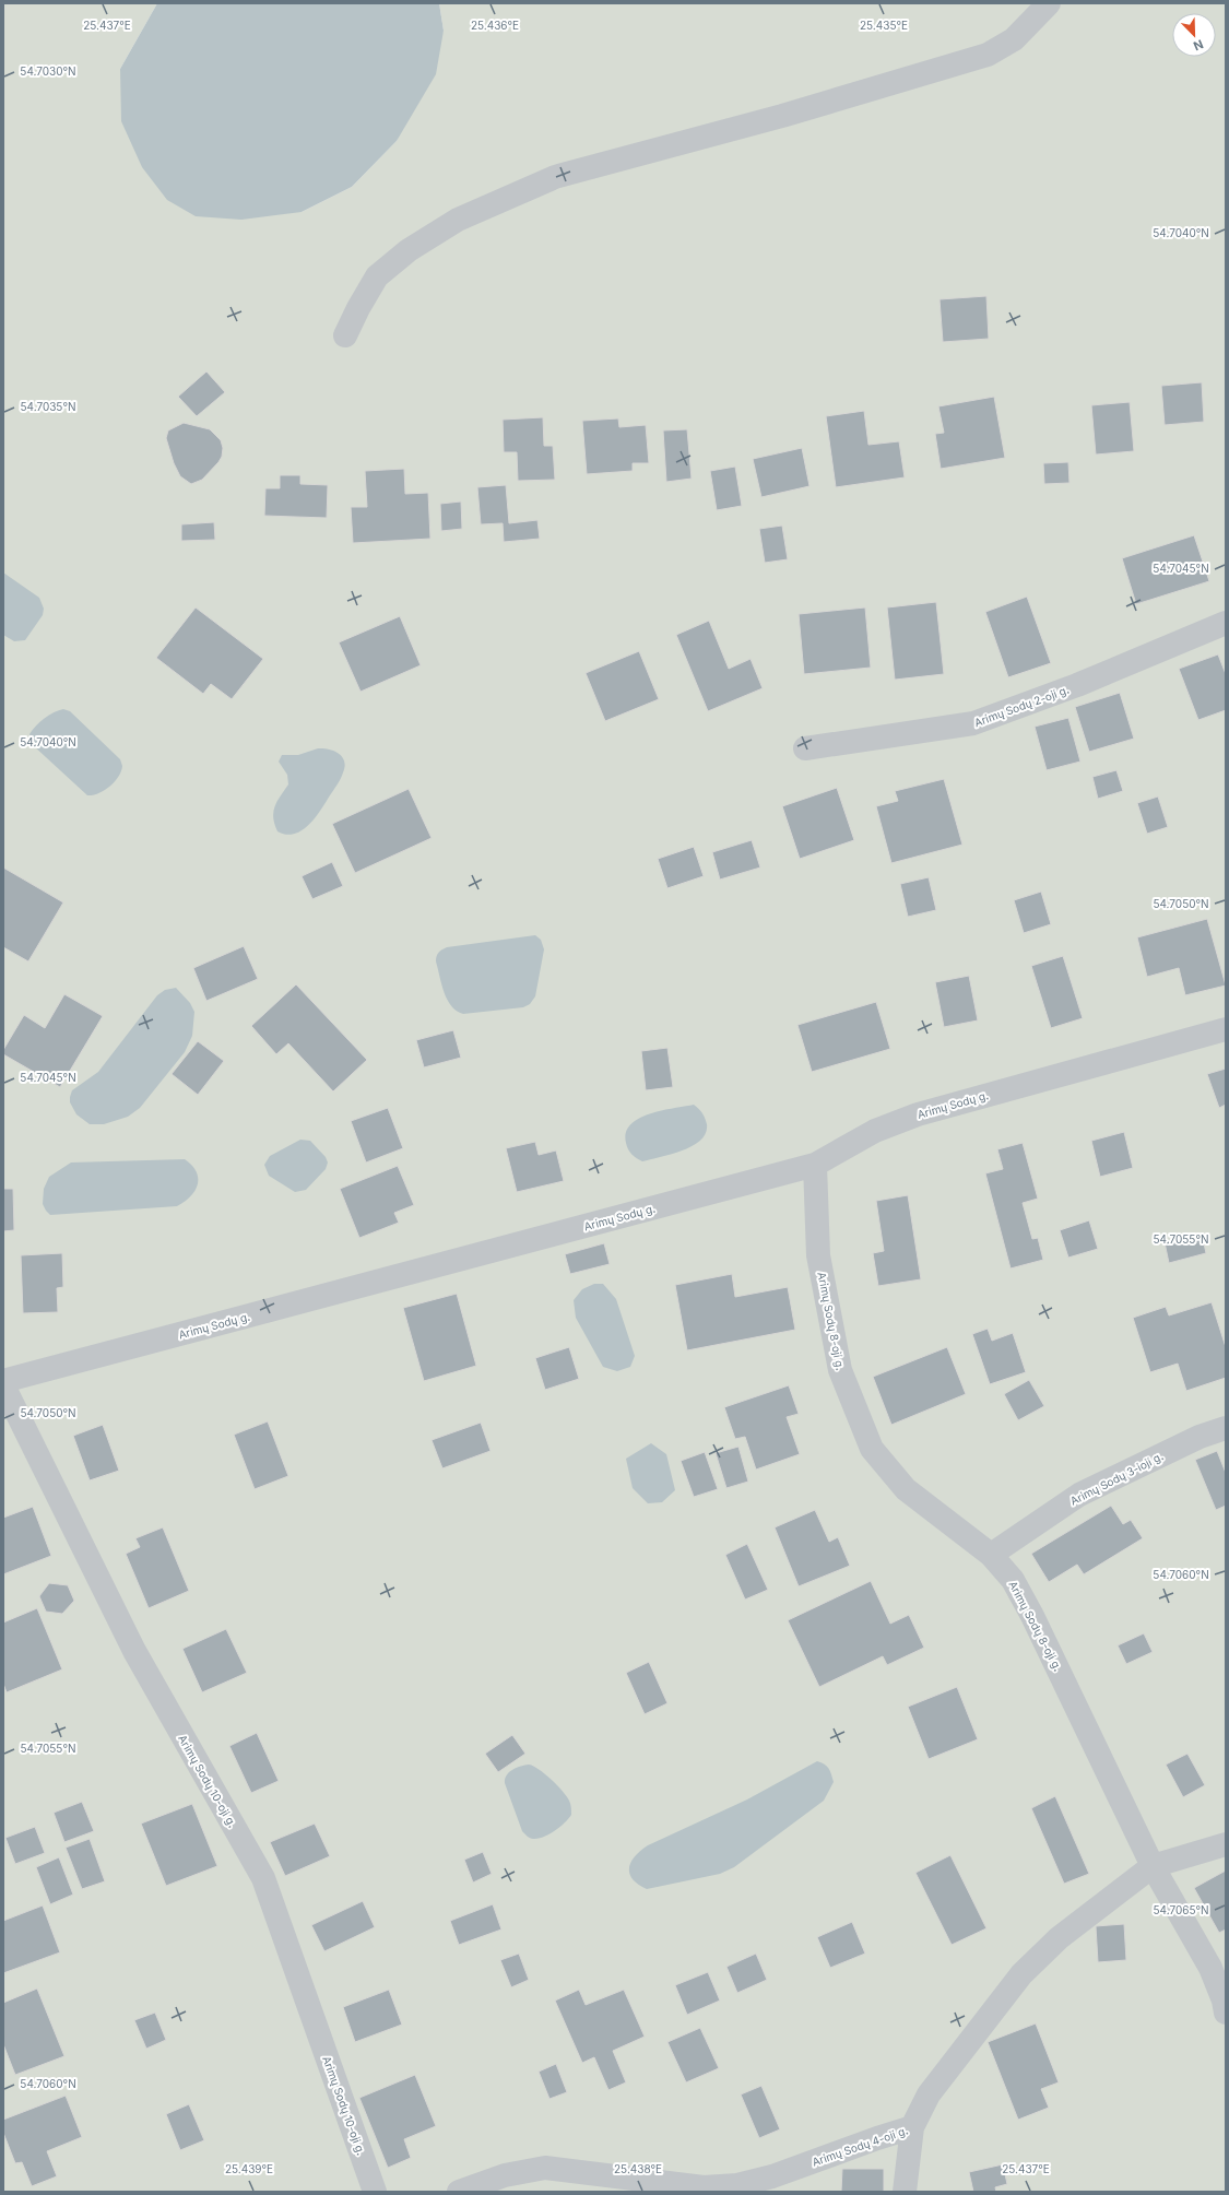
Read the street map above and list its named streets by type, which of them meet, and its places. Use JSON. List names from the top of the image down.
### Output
{
  "streets": {
    "street": [
      "Arimų Sodų 2-oji g.",
      "Arimų Sodų g.",
      "Arimų Sodų 8-oji g.",
      "Arimų Sodų 3-ioji g.",
      "Arimų Sodų 10-oji g.",
      "Arimų Sodų 4-oji g."
    ]
  },
  "crossings": [
    ["Arimų Sodų g.", "Arimų Sodų 8-oji g."],
    ["Arimų Sodų 8-oji g.", "Arimų Sodų 3-ioji g."],
    ["Arimų Sodų 8-oji g.", "Arimų Sodų 4-oji g."]
  ],
  "north": "bottom right",
  "coordinates": [
    "25.437°E",
    "25.436°E",
    "25.435°E",
    "54.7030°N",
    "54.7040°N",
    "54.7035°N",
    "54.7045°N",
    "54.7050°N",
    "54.7055°N",
    "54.7060°N",
    "54.7065°N",
    "25.439°E",
    "25.438°E"
  ]
}
